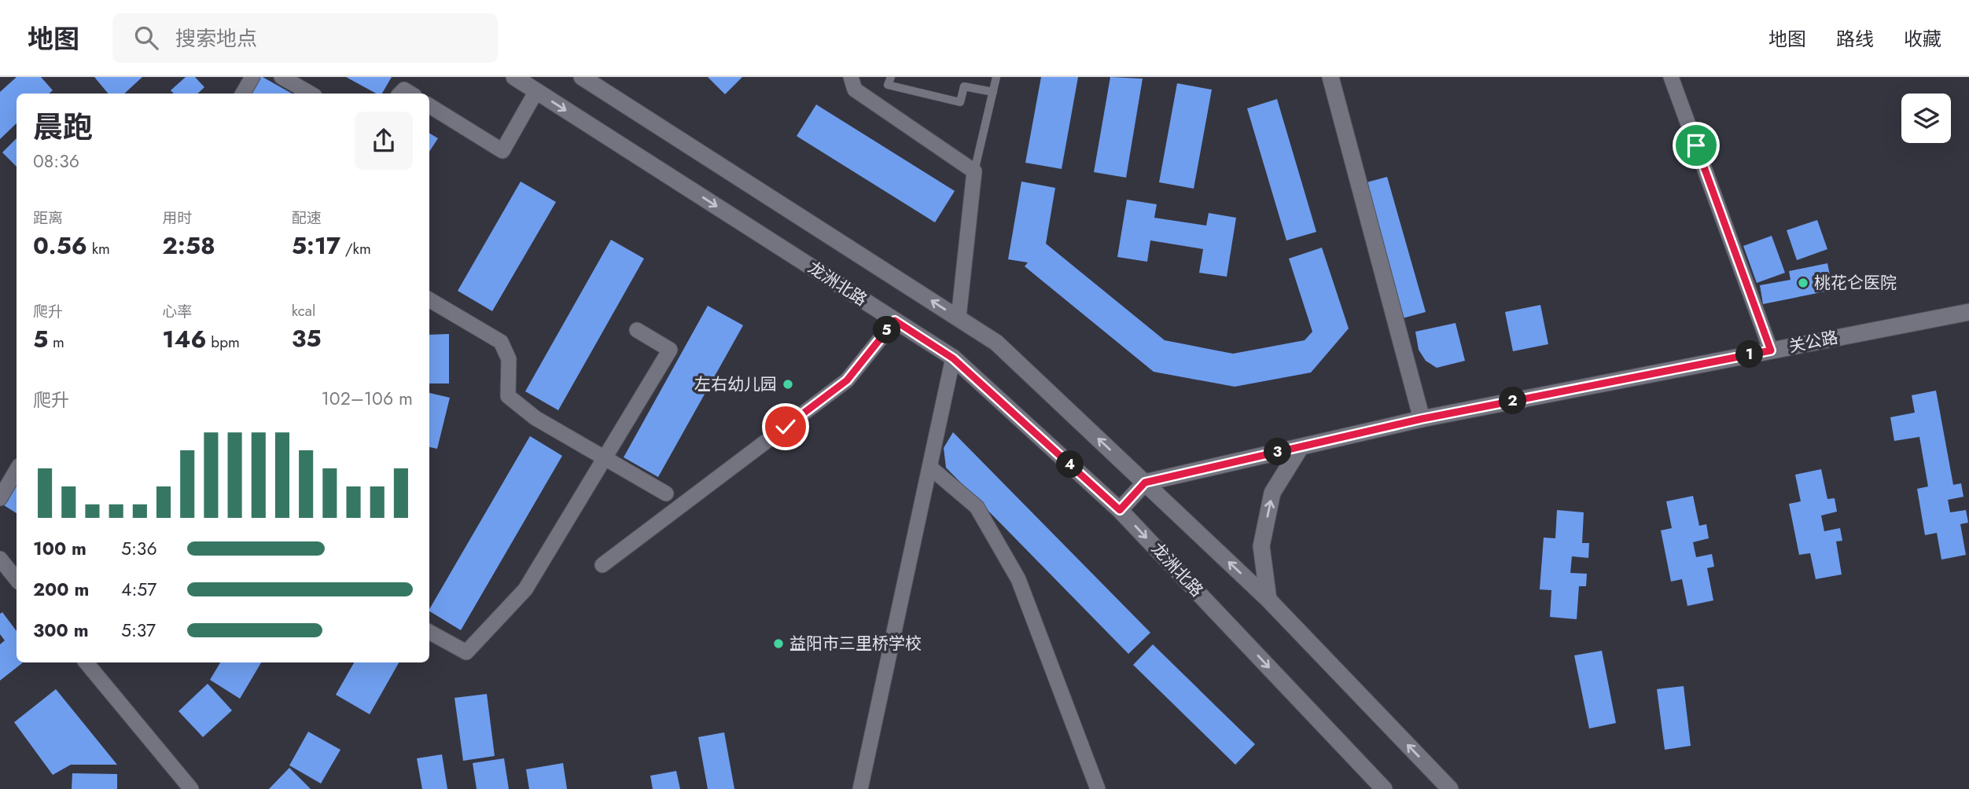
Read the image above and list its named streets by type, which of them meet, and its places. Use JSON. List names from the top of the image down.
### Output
{
  "streets": {
    "main road": ["龙洲北路", "关公路"]
  },
  "places": ["桃花仑医院", "左右幼儿园", "益阳市三里桥学校"],
  "page": {
    "header": "地图",
    "search": "搜索地点",
    "nav": ["地图", "路线", "收藏"],
    "heading": ["晨跑", "08:36"],
    "stats": [
      ["距离", "0.56 km"],
      ["用时", "2:58"],
      ["配速", "5:17 /km"],
      ["爬升", "5 m"],
      ["心率", "146 bpm"],
      ["kcal", "35"]
    ],
    "pins": [
      "5",
      "1",
      "2",
      "3",
      "4"
    ],
    "chart": ["爬升", "102–106 m"],
    "list": [
      {
        "name": "100 m",
        "note": "5:36"
      },
      {
        "name": "200 m",
        "note": "4:57"
      },
      {
        "name": "300 m",
        "note": "5:37"
      }
    ]
  }
}
